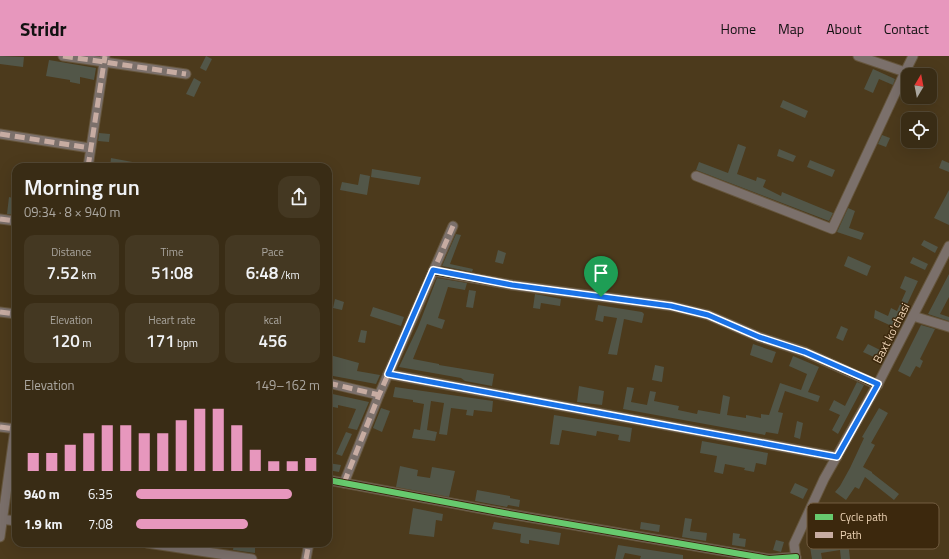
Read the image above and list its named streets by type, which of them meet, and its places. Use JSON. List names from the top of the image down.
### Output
{
  "streets": {
    "street": ["Baxt ko'chasi"]
  },
  "legend": ["Cycle path", "Path"],
  "north": "top",
  "page": {
    "header": "Stridr",
    "nav": [
      "Home",
      "Map",
      "About",
      "Contact"
    ],
    "heading": ["Morning run", "09:34 · 8 × 940 m"],
    "stats": [
      ["Distance", "7.52 km"],
      ["Time", "51:08"],
      ["Pace", "6:48 /km"],
      ["Elevation", "120 m"],
      ["Heart rate", "171 bpm"],
      ["kcal", "456"]
    ],
    "chart": ["Elevation", "149–162 m"],
    "list": [
      {
        "name": "940 m",
        "note": "6:35"
      },
      {
        "name": "1.9 km",
        "note": "7:08"
      }
    ]
  }
}
